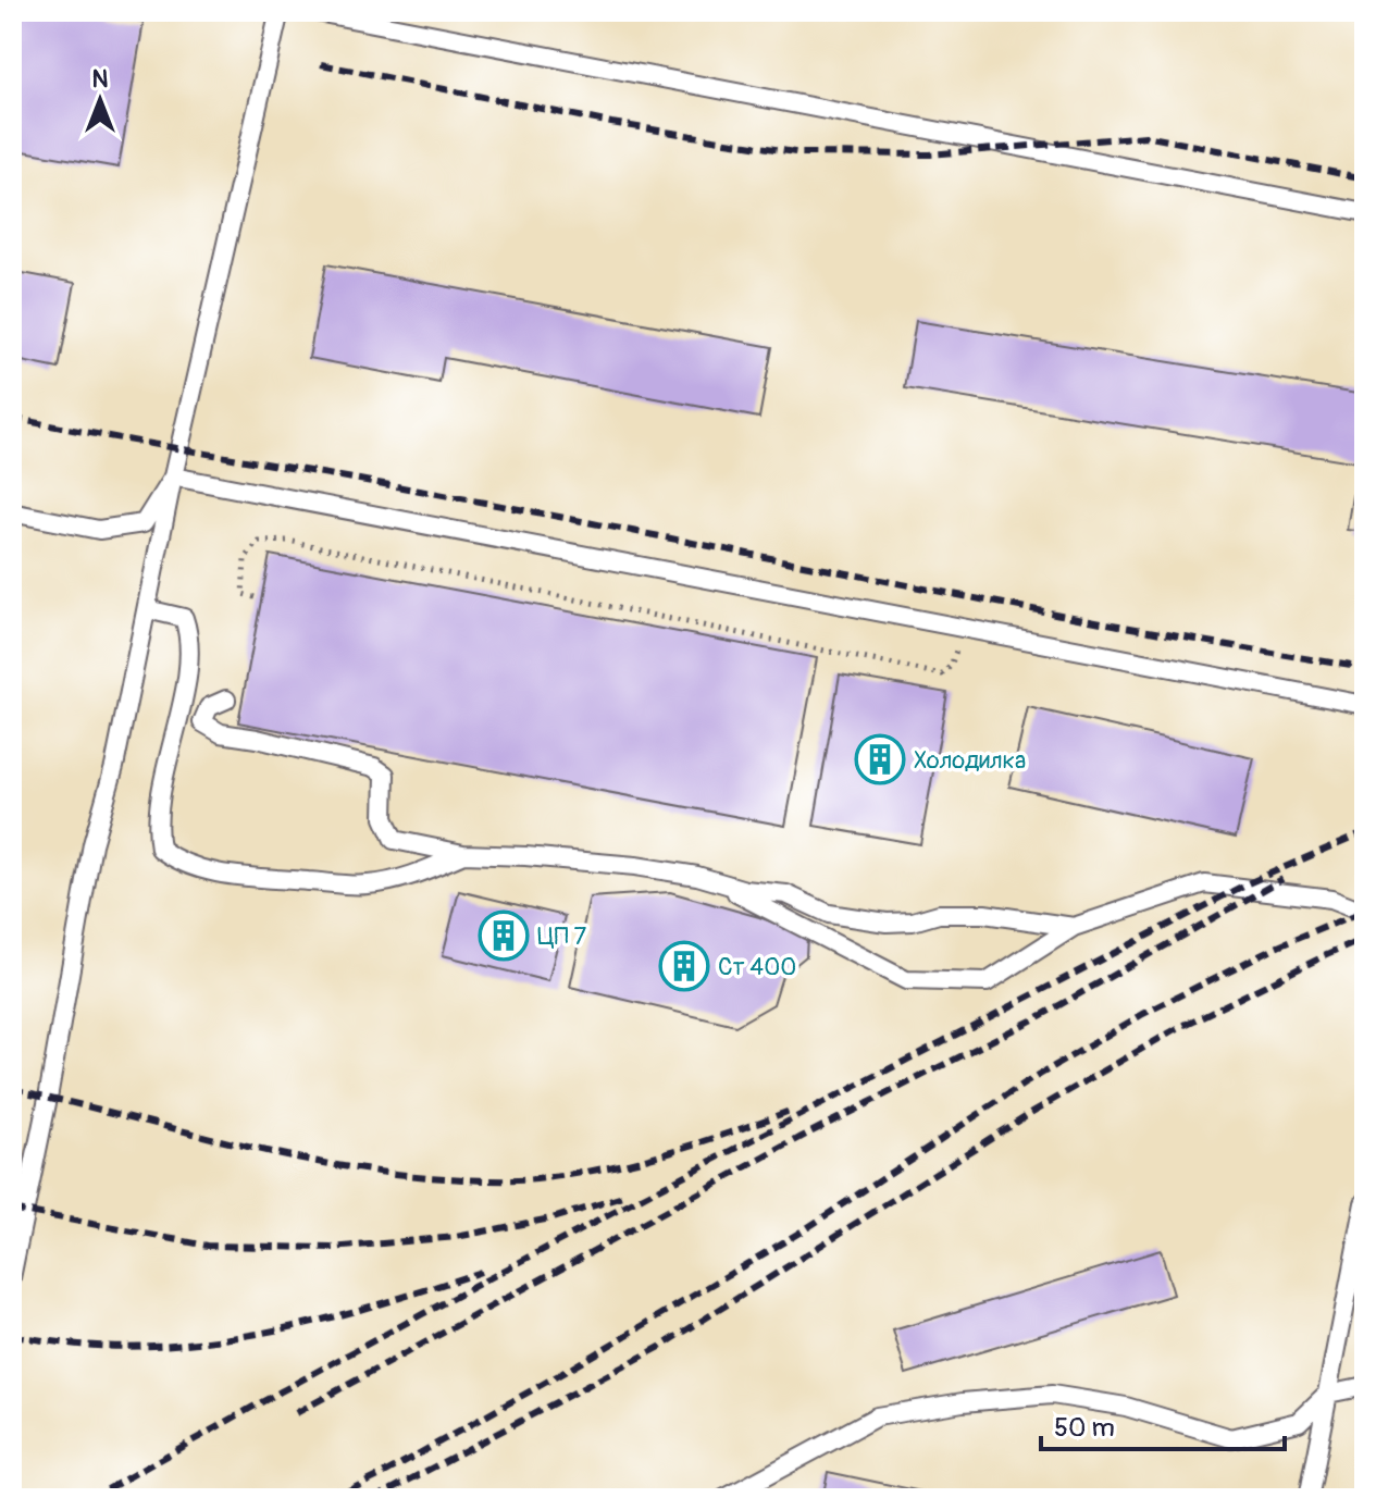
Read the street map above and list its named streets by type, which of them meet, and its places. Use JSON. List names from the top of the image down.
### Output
{
  "places": {
    "building": ["Холодилка", "ЦП 7", "Ст 400"]
  },
  "scale_bar": "50 m",
  "north": "top"
}
